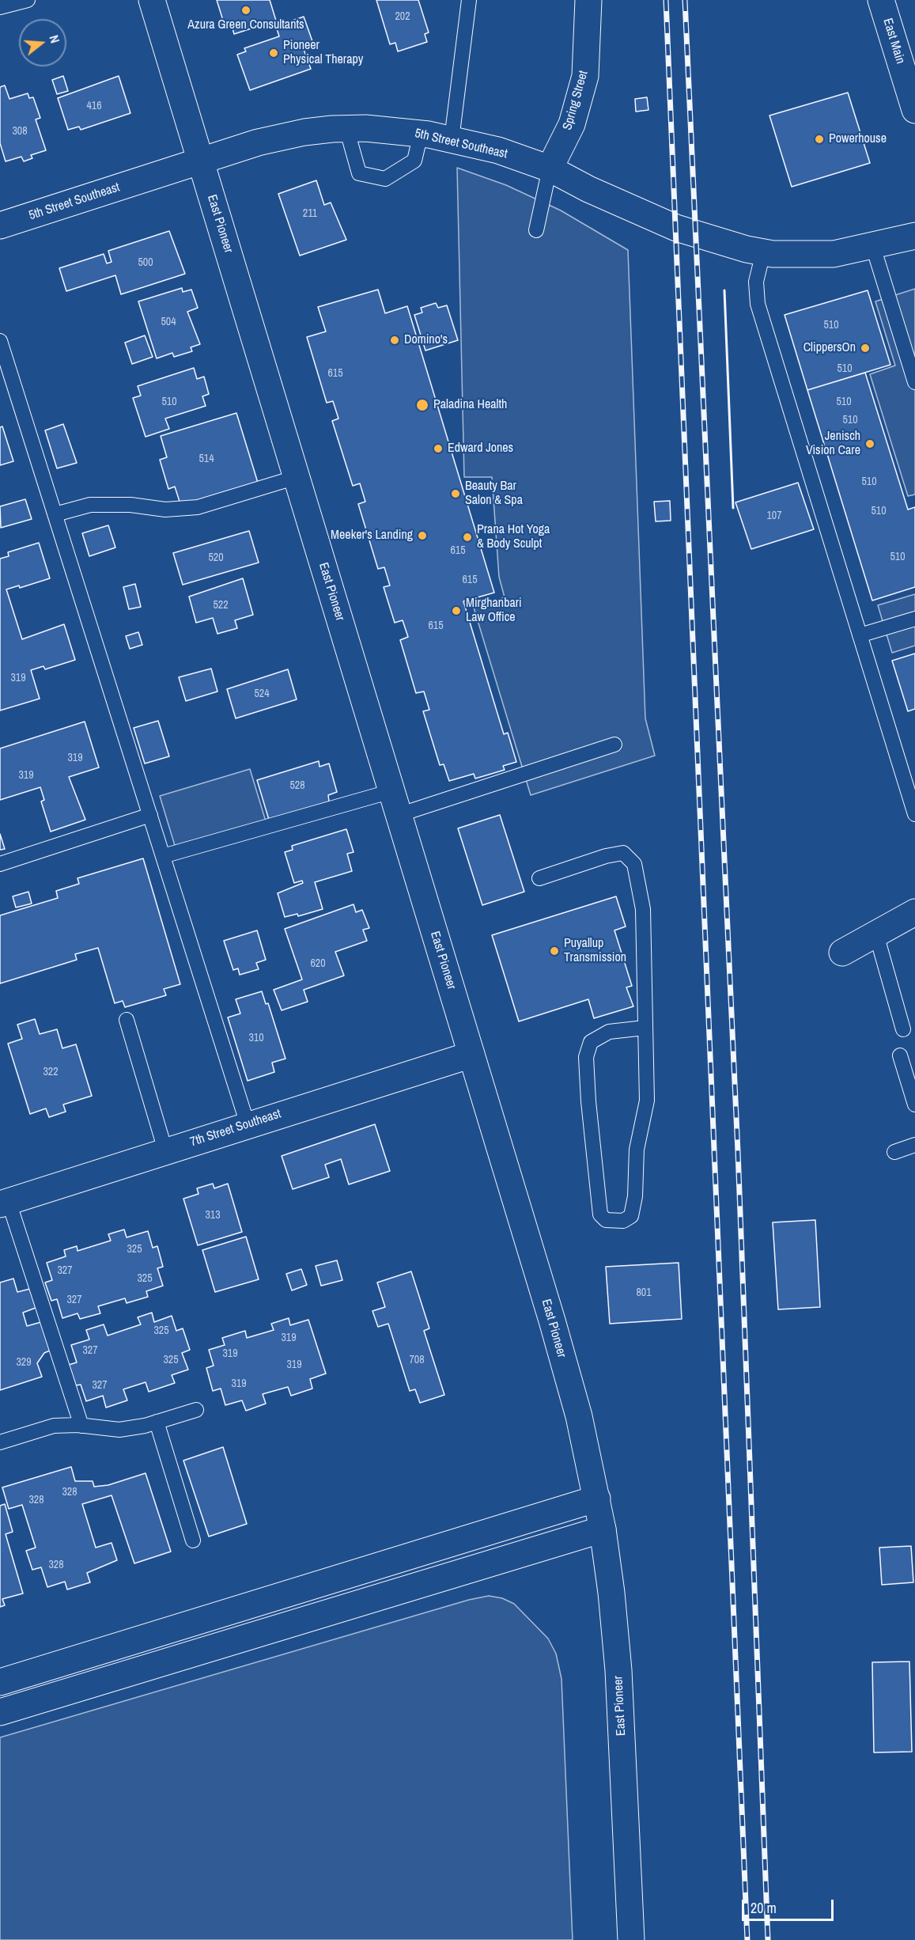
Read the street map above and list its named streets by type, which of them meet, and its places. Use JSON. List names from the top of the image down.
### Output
{
  "streets": {
    "main road": [
      "East Main",
      "Spring Street",
      "5th Street Southeast",
      "East Pioneer",
      "7th Street Southeast"
    ]
  },
  "crossings": [
    ["Spring Street", "5th Street Southeast"],
    ["5th Street Southeast", "East Pioneer"],
    ["East Pioneer", "7th Street Southeast"]
  ],
  "places": [
    "Azura Green Consultants",
    "Pioneer Physical Therapy",
    "Powerhouse",
    "Domino's",
    "ClippersOn",
    "Paladina Health",
    "Jenisch Vision Care",
    "Edward Jones",
    "Beauty Bar Salon & Spa",
    "Meeker's Landing",
    "Prana Hot Yoga & Body Sculpt",
    "Mirghanbari Law Office",
    "Puyallup Transmission"
  ],
  "house_numbers": [
    "202",
    "416",
    "308",
    "211",
    "500",
    "504",
    "510",
    "510",
    "615",
    "510",
    "510",
    "510",
    "514",
    "510",
    "510",
    "107",
    "615",
    "510",
    "520",
    "615",
    "522",
    "615",
    "319",
    "524",
    "319",
    "319",
    "528",
    "620",
    "310",
    "322",
    "313",
    "325",
    "327",
    "325",
    "801",
    "327",
    "325",
    "319",
    "327",
    "319",
    "325",
    "708",
    "329",
    "319",
    "319",
    "327",
    "328",
    "328",
    "328"
  ],
  "scale_bar": "20 m",
  "north": "right"
}
